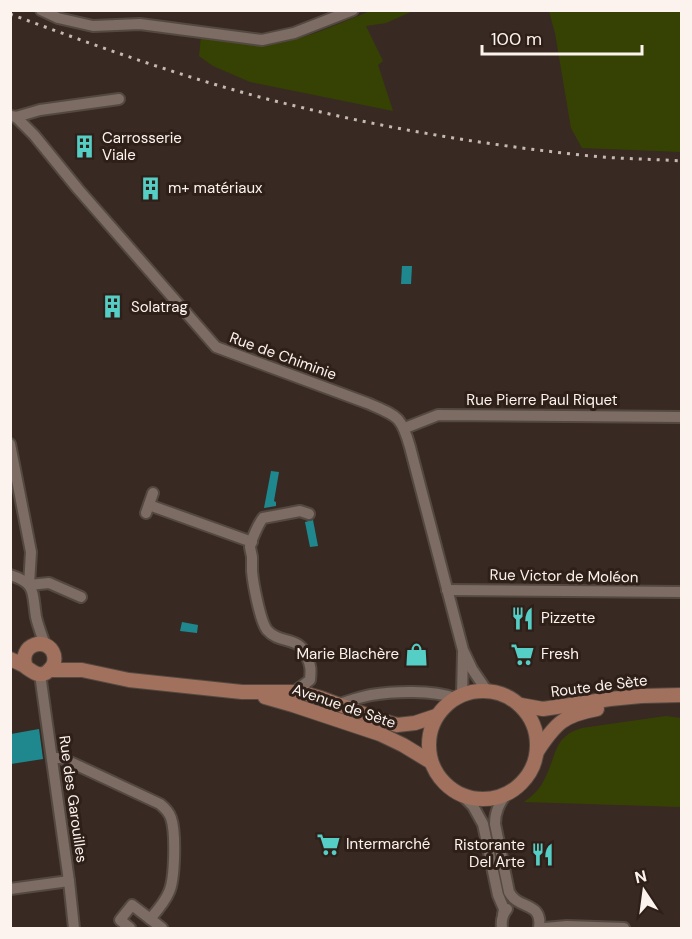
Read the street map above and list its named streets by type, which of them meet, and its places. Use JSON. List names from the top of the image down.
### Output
{
  "streets": {
    "main road": ["Route de Sète", "Avenue de Sète"],
    "street": [
      "Rue de Chiminie",
      "Rue Pierre Paul Riquet",
      "Rue Victor de Moléon",
      "Rue des Garouilles"
    ]
  },
  "crossings": [
    ["Rue de Chiminie", "Rue Pierre Paul Riquet"],
    ["Route de Sète", "Avenue de Sète"],
    ["Avenue de Sète", "Rue des Garouilles"]
  ],
  "places": {
    "building": ["Carrosserie Viale", "m+ matériaux", "Solatrag"],
    "restaurant": ["Pizzette", "Ristorante Del Arte"],
    "shop": ["Marie Blachère"],
    "supermarket": ["Fresh", "Intermarché"]
  },
  "scale_bar": "100 m",
  "north": "top"
}
